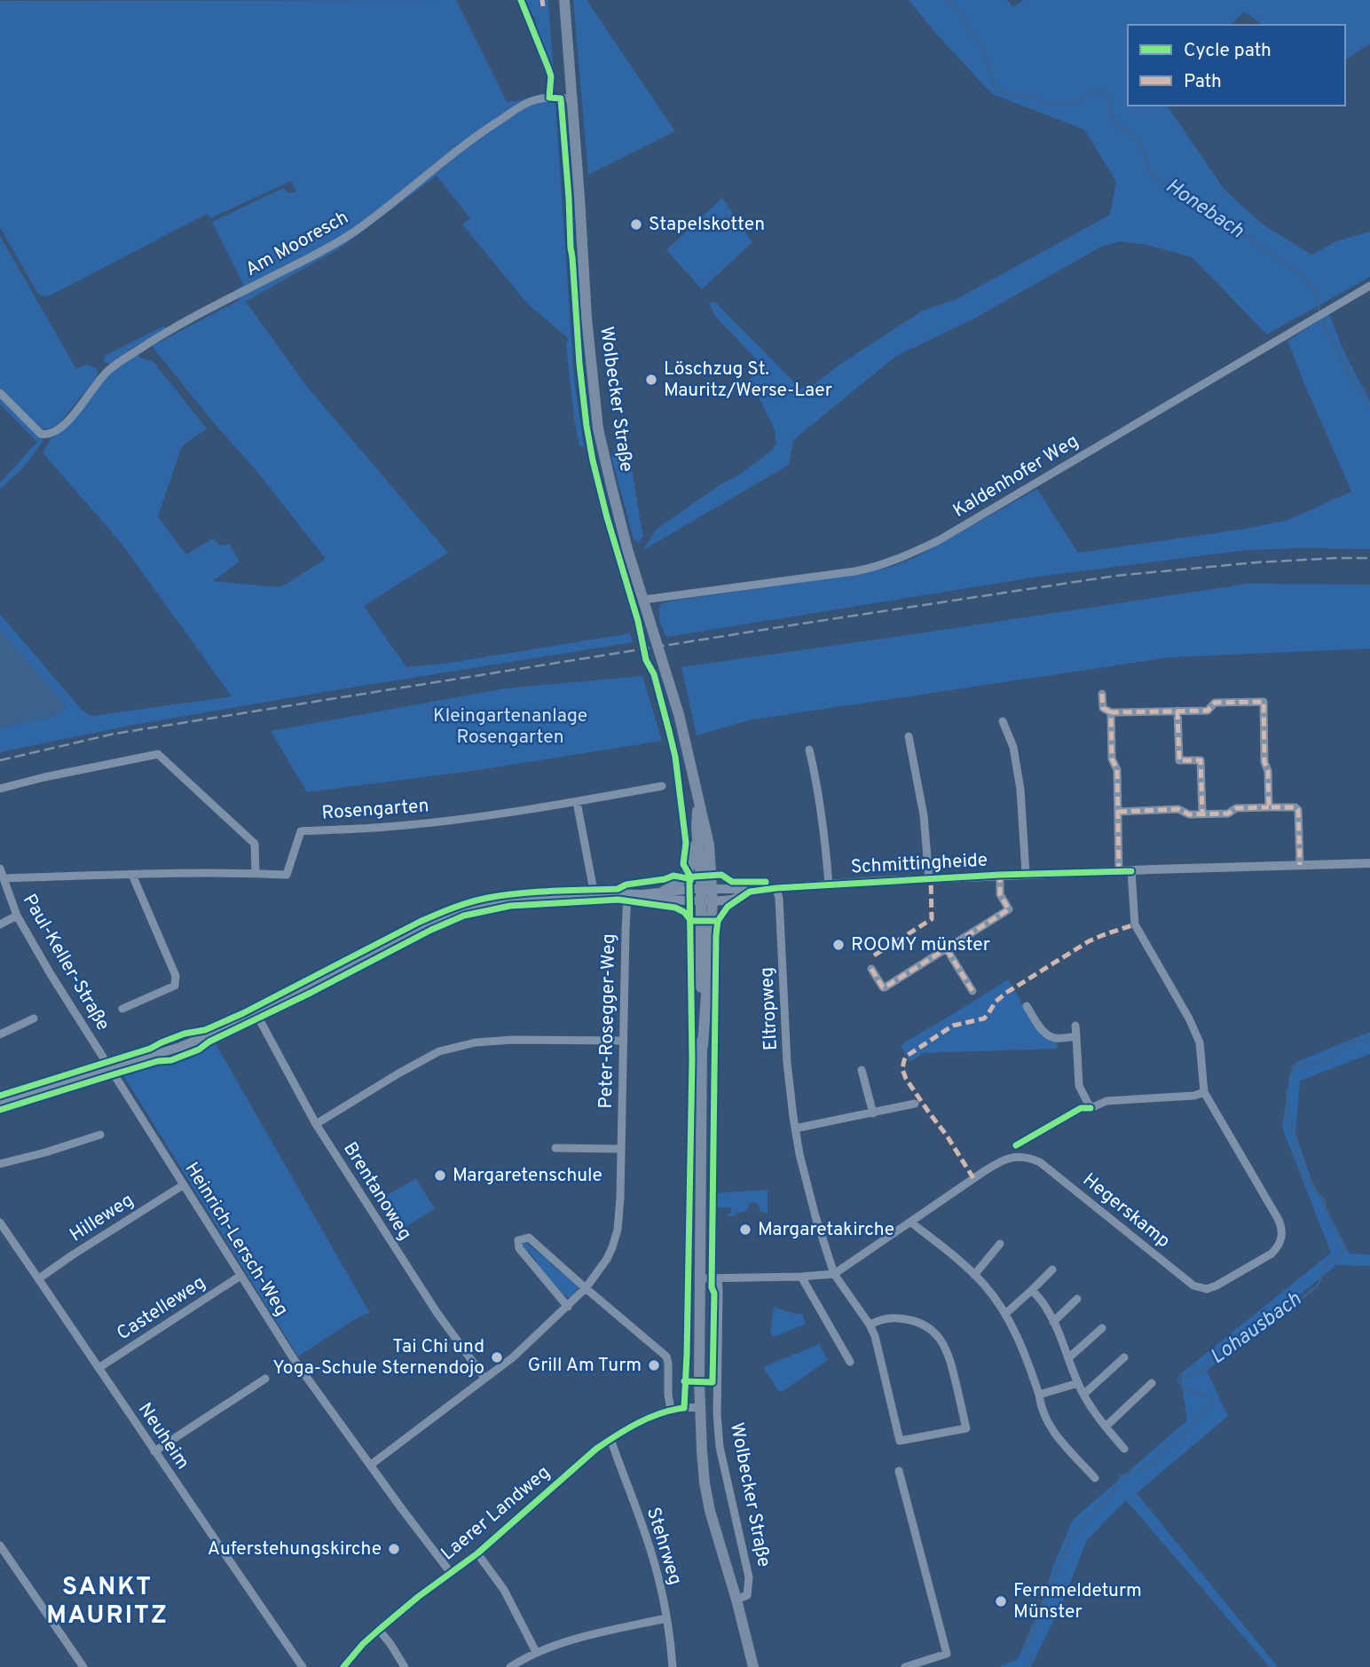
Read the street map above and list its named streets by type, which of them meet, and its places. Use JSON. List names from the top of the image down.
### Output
{
  "streets": {
    "main road": ["Wolbecker Straße"],
    "street": [
      "Am Mooresch",
      "Kaldenhofer Weg",
      "Rosengarten",
      "Schmittingheide",
      "Paul-Keller-Straße",
      "Eltropweg",
      "Peter-Rosegger-Weg",
      "Brentanoweg",
      "Hegerskamp",
      "Hilleweg",
      "Heinrich-Lersch-Weg",
      "Castelleweg",
      "Neuheim",
      "Laerer Landweg",
      "Stehrweg"
    ]
  },
  "crossings": [
    ["Am Mooresch", "Wolbecker Straße"],
    ["Wolbecker Straße", "Kaldenhofer Weg"],
    ["Wolbecker Straße", "Schmittingheide"],
    ["Wolbecker Straße", "Hegerskamp"],
    ["Wolbecker Straße", "Laerer Landweg"],
    ["Rosengarten", "Paul-Keller-Straße"],
    ["Schmittingheide", "Eltropweg"],
    ["Schmittingheide", "Hegerskamp"],
    ["Paul-Keller-Straße", "Heinrich-Lersch-Weg"],
    ["Eltropweg", "Hegerskamp"],
    ["Peter-Rosegger-Weg", "Brentanoweg"],
    ["Peter-Rosegger-Weg", "Heinrich-Lersch-Weg"],
    ["Hilleweg", "Heinrich-Lersch-Weg"],
    ["Hilleweg", "Neuheim"],
    ["Heinrich-Lersch-Weg", "Castelleweg"],
    ["Heinrich-Lersch-Weg", "Laerer Landweg"],
    ["Castelleweg", "Neuheim"],
    ["Laerer Landweg", "Stehrweg"]
  ],
  "districts": ["SANKT MAURITZ"],
  "water": ["Honebach", "Lohausbach"],
  "parks": ["Kleingartenanlage Rosengarten"],
  "places": [
    "Stapelskotten",
    "Löschzug St. Mauritz/Werse-Laer",
    "ROOMY münster",
    "Margaretenschule",
    "Margaretakirche",
    "Tai Chi und Yoga-Schule Sternendojo",
    "Grill Am Turm",
    "Auferstehungskirche",
    "Fernmeldeturm Münster"
  ],
  "legend": ["Cycle path", "Path"]
}
